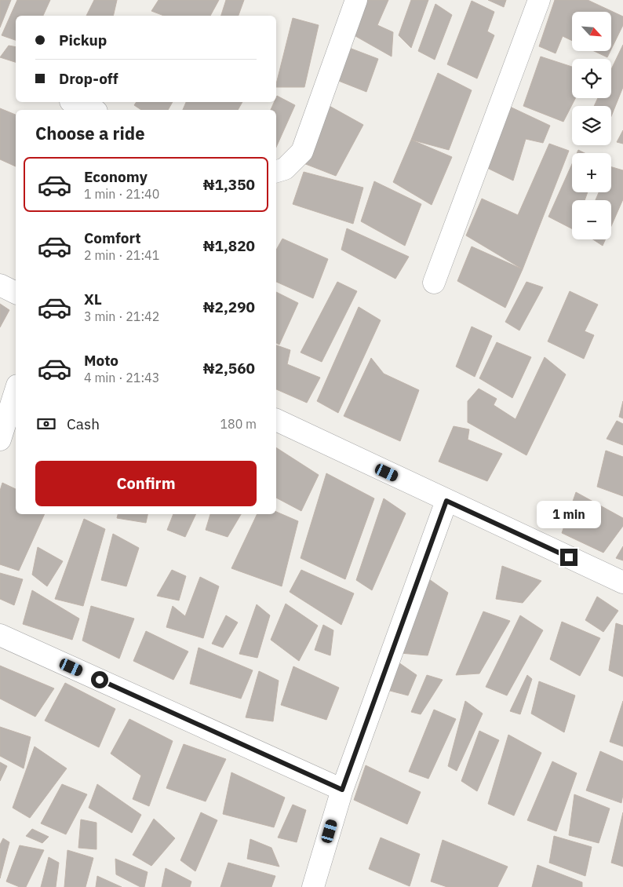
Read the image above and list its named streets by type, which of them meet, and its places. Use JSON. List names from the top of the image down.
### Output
{
  "north": "bottom right",
  "page": {
    "map_buttons": ["+", "−"],
    "banner": ["Pickup", "Drop-off"],
    "heading": "Choose a ride",
    "list": [
      {
        "name": "Economy",
        "note": "1 min · 21:40",
        "value": "₦1,350"
      },
      {
        "name": "Comfort",
        "note": "2 min · 21:41",
        "value": "₦1,820"
      },
      {
        "name": "XL",
        "note": "3 min · 21:42",
        "value": "₦2,290"
      },
      {
        "name": "Moto",
        "note": "4 min · 21:43",
        "value": "₦2,560"
      }
    ],
    "pay": ["Cash", "180 m"],
    "buttons": "Confirm",
    "bubble": "1 min"
  }
}
